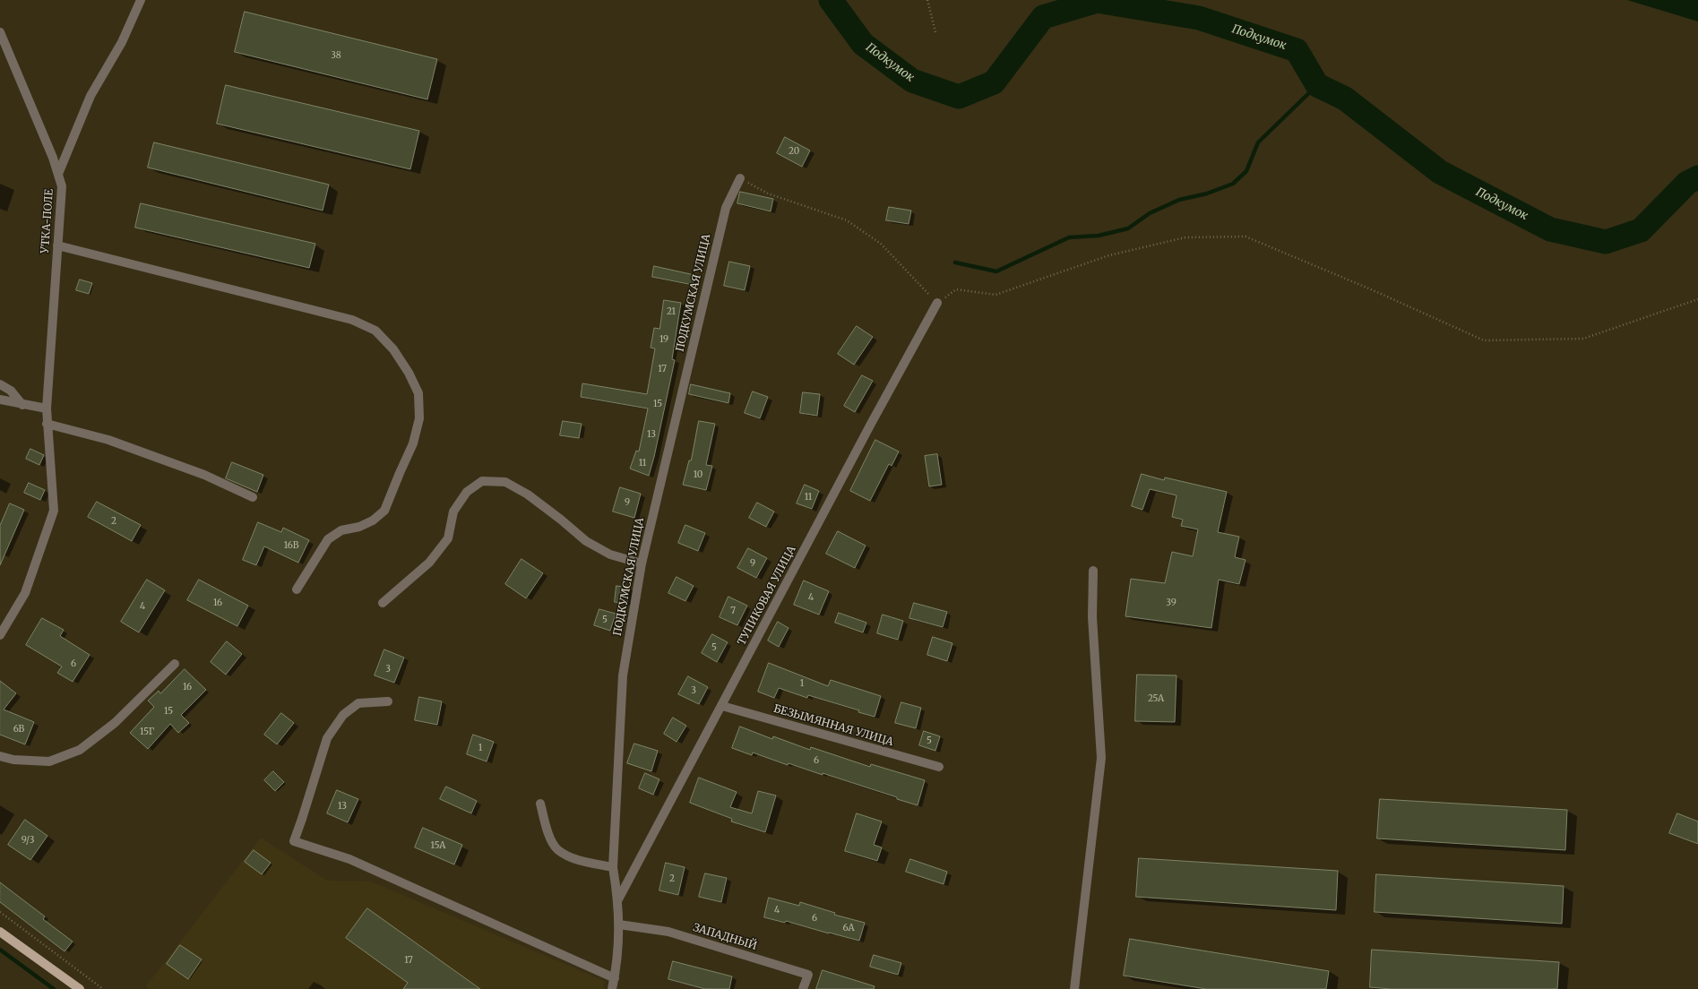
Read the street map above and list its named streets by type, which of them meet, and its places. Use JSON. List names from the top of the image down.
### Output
{
  "streets": {
    "street": [
      "УТКА-ПОЛЕ",
      "ПОДКУМСКАЯ УЛИЦА",
      "ТУПИКОВАЯ УЛИЦА",
      "БЕЗЫМЯННАЯ УЛИЦА",
      "ЗАПАДНЫЙ"
    ]
  },
  "crossings": [
    ["ПОДКУМСКАЯ УЛИЦА", "ТУПИКОВАЯ УЛИЦА"],
    ["ПОДКУМСКАЯ УЛИЦА", "ЗАПАДНЫЙ"],
    ["ТУПИКОВАЯ УЛИЦА", "БЕЗЫМЯННАЯ УЛИЦА"]
  ],
  "water": ["Подкумок"],
  "house_numbers": [
    "38",
    "20",
    "21",
    "19",
    "17",
    "15",
    "13",
    "11",
    "10",
    "11",
    "9",
    "2",
    "16В",
    "9",
    "4",
    "16",
    "39",
    "4",
    "7",
    "5",
    "5",
    "6",
    "3",
    "1",
    "16",
    "3",
    "25А",
    "15",
    "6В",
    "15Г",
    "5",
    "1",
    "6",
    "13",
    "9/3",
    "15А",
    "2",
    "4",
    "6",
    "6А",
    "17"
  ]
}
